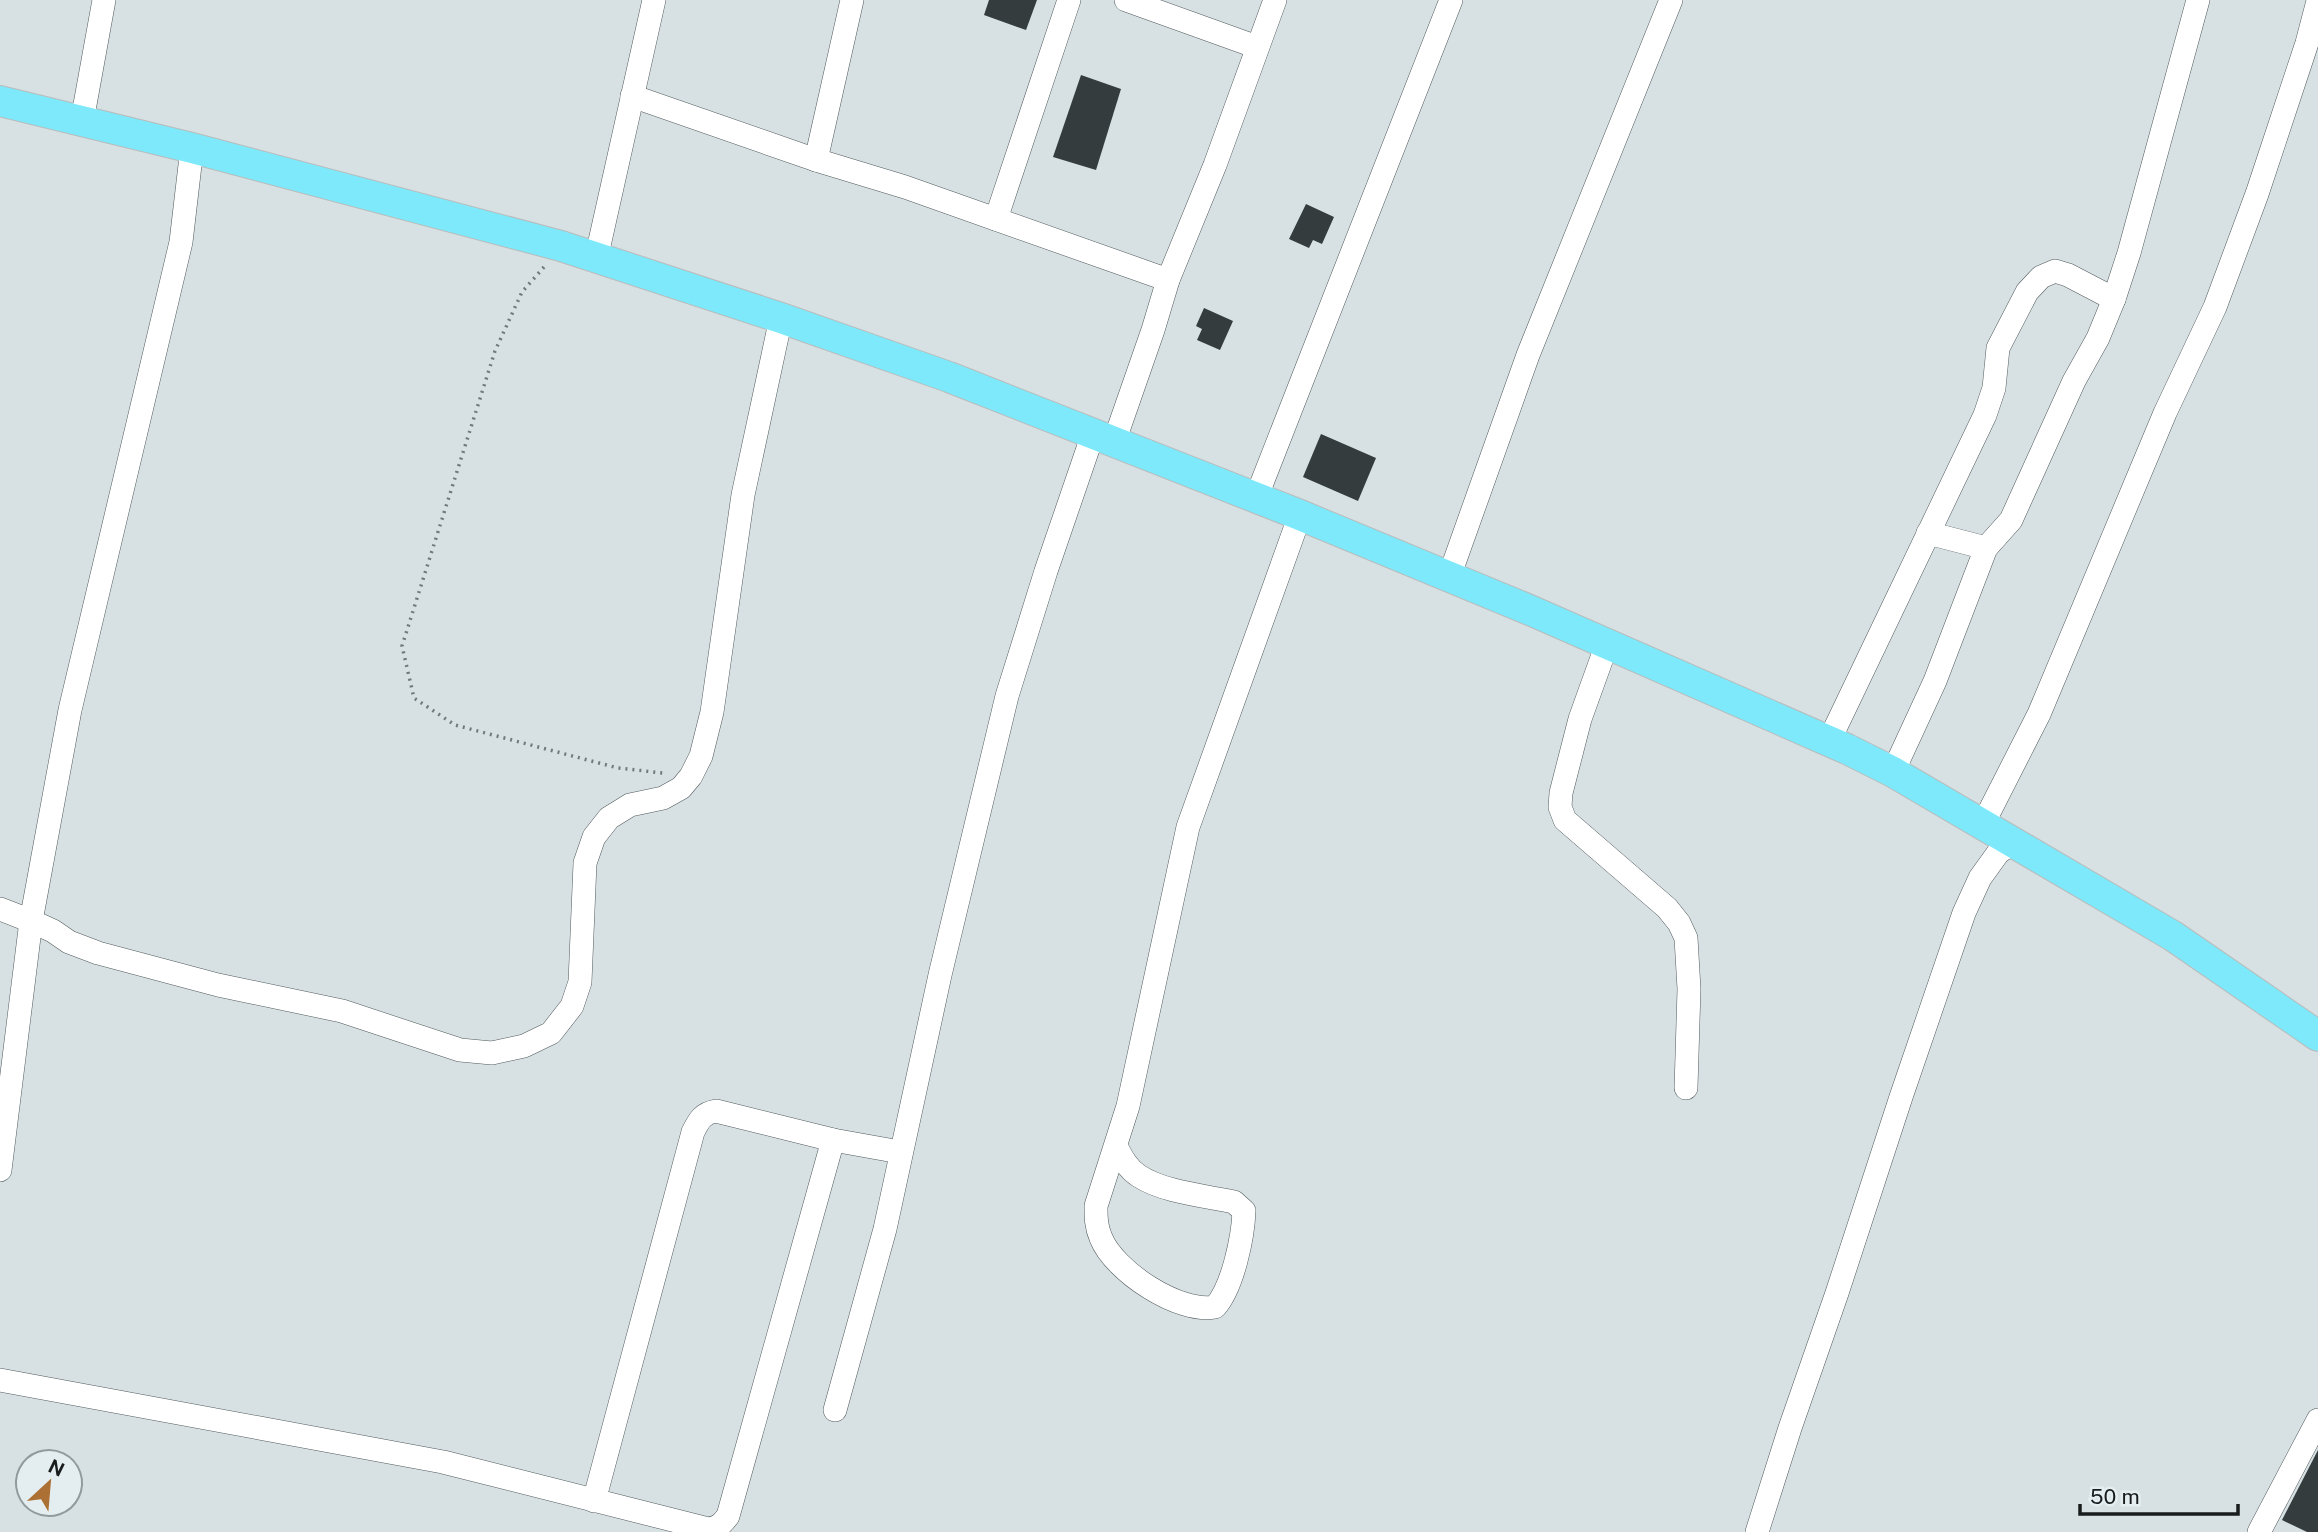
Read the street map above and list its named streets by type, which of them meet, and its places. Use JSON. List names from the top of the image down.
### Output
{
  "scale_bar": "50 m",
  "north": "top right"
}
